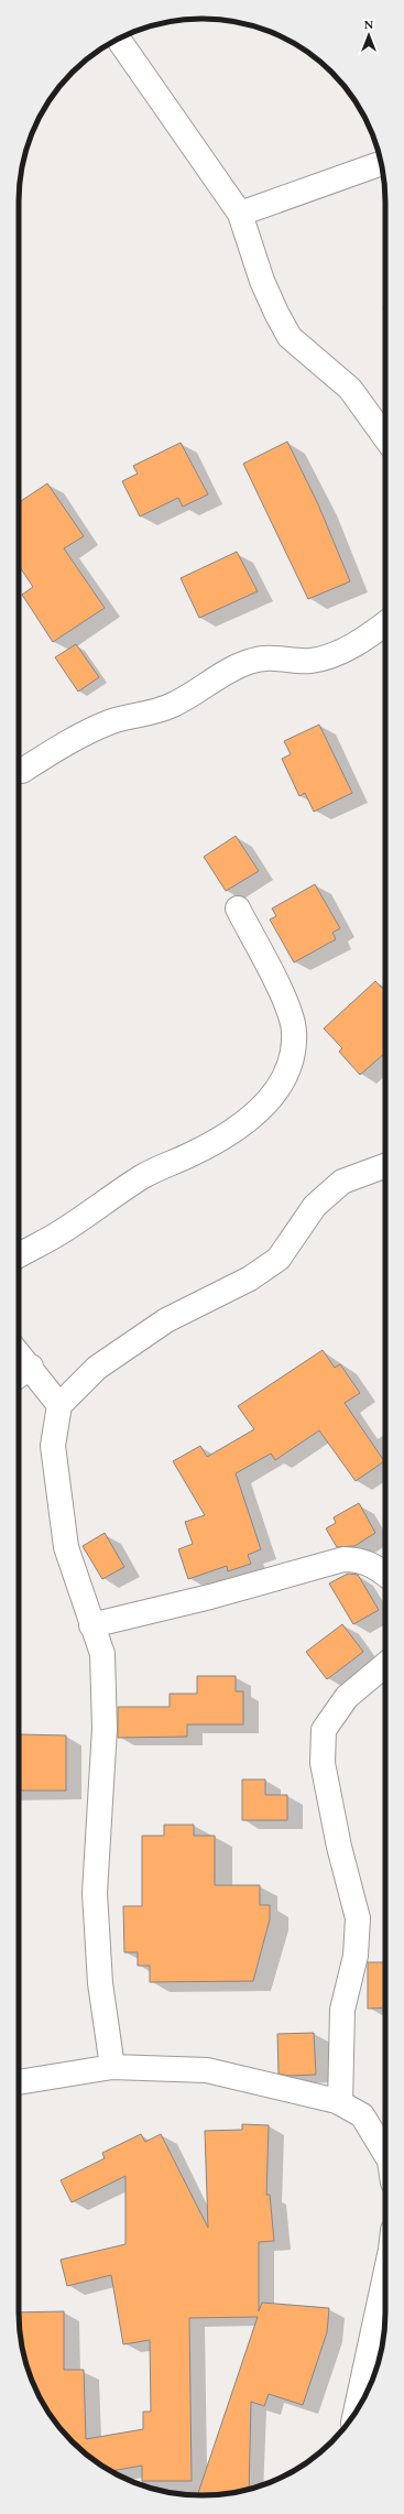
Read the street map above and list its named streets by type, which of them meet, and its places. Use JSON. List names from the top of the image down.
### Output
{
  "north": "top"
}
